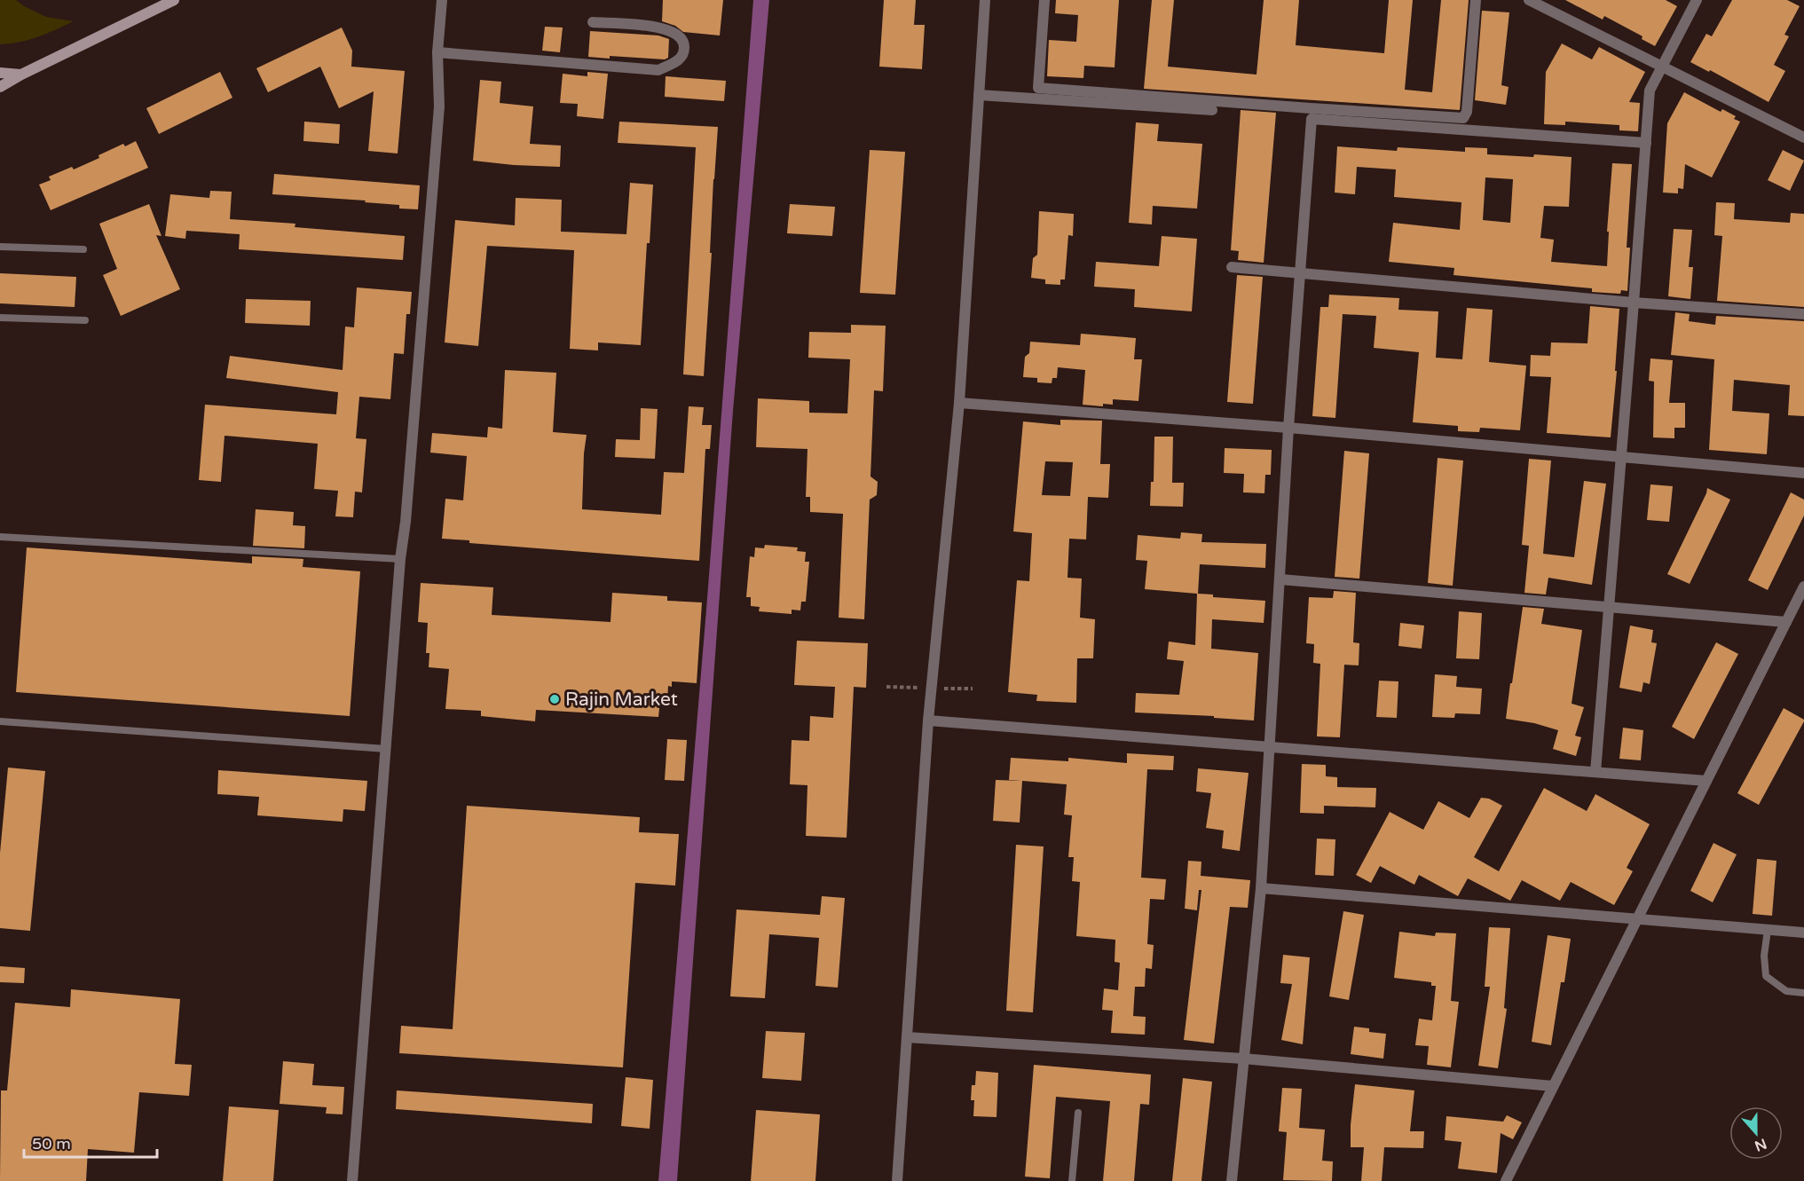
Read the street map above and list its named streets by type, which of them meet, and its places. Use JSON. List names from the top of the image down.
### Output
{
  "places": ["Rajin Market"],
  "scale_bar": "50 m",
  "north": "bottom"
}
